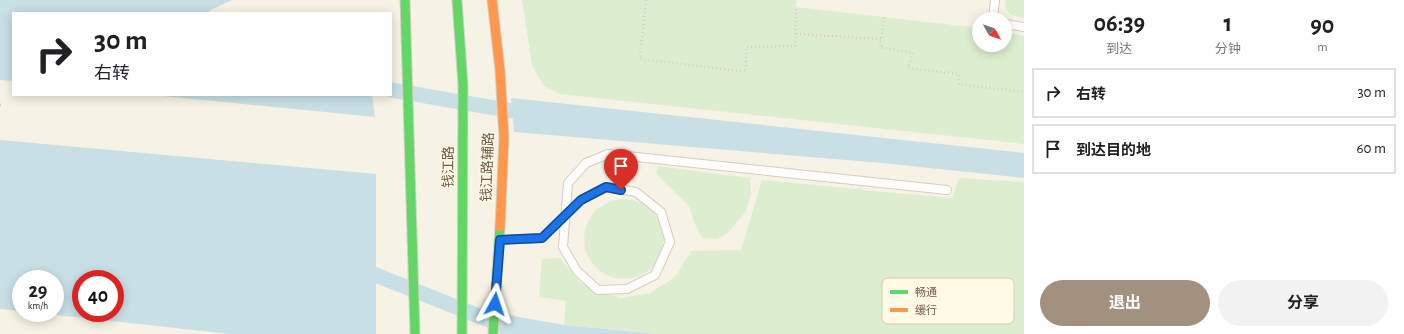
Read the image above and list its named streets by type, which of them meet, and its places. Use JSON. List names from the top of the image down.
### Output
{
  "streets": {
    "main road": ["钱江路", "钱江路辅路"]
  },
  "legend": ["畅通", "缓行"],
  "north": "bottom right",
  "page": {
    "eta": [
      "06:39",
      "到达",
      "1",
      "分钟",
      "90",
      "m"
    ],
    "turn": ["30 m", "右转"],
    "list": [
      {
        "name": "右转",
        "value": "30 m"
      },
      {
        "name": "到达目的地",
        "value": "60 m"
      }
    ],
    "speed": "29 km/h",
    "limit": "40",
    "buttons": ["退出", "分享"]
  }
}
